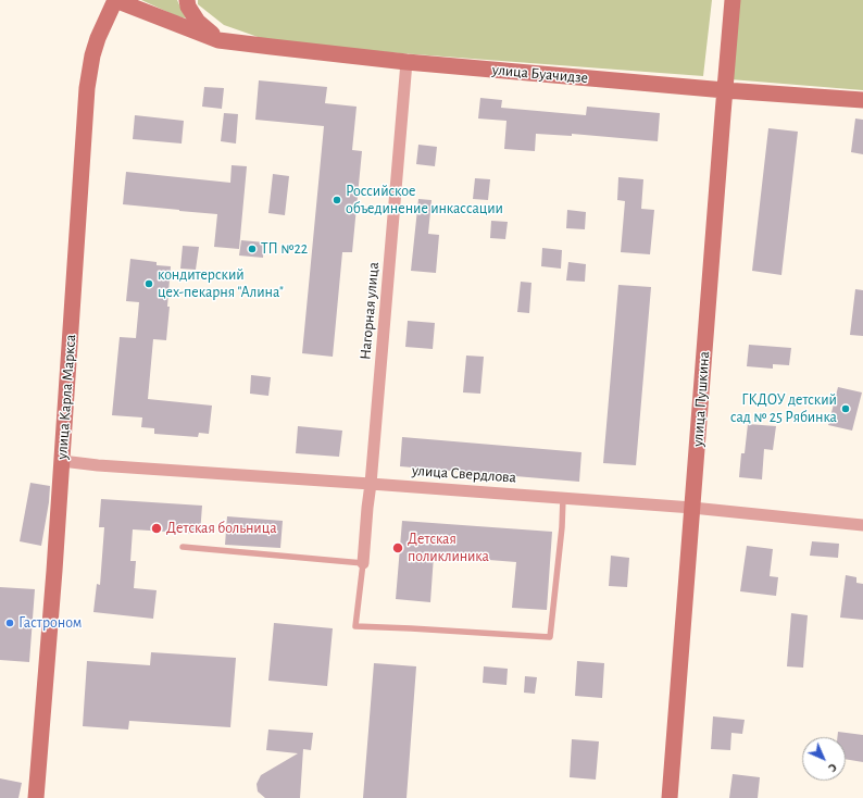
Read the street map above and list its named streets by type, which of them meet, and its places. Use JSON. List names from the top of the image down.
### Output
{
  "streets": {
    "street": [
      "улица Буачидзе",
      "Нагорная улица",
      "улица Карла Маркса",
      "улица Пушкина",
      "улица Свердлова"
    ]
  },
  "crossings": [
    ["улица Буачидзе", "Нагорная улица"],
    ["улица Буачидзе", "улица Карла Маркса"],
    ["улица Буачидзе", "улица Пушкина"],
    ["Нагорная улица", "улица Свердлова"],
    ["улица Карла Маркса", "улица Свердлова"],
    ["улица Пушкина", "улица Свердлова"]
  ],
  "places": [
    "Российское объединение инкассации",
    "ТП №22",
    "кондитерский цех-пекарня \"Алина\"",
    "ГКДОУ детский сад № 25 Рябинка",
    "Детская больница",
    "Детская поликлиника",
    "Гастроном"
  ],
  "north": "bottom right"
}
